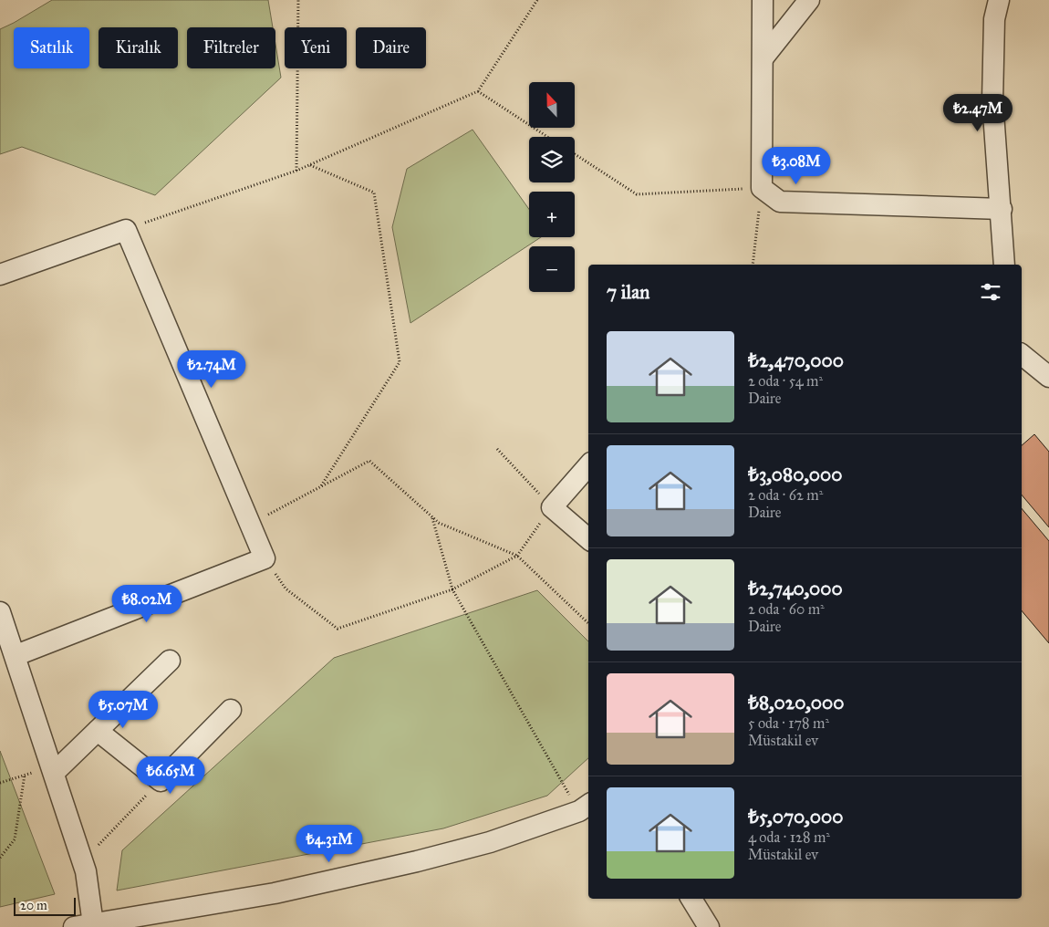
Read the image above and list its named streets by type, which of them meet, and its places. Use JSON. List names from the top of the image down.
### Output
{
  "scale_bar": "20 m",
  "north": "top",
  "page": {
    "chip": [
      "Satılık",
      "Kiralık",
      "Filtreler",
      "Yeni",
      "Daire"
    ],
    "map_buttons": ["+", "−"],
    "price": [
      "₺2.47M",
      "₺3.08M",
      "₺2.74M",
      "₺8.02M",
      "₺5.07M",
      "₺6.65M",
      "₺4.31M"
    ],
    "heading": "7 ilan",
    "list": [
      {
        "name": "₺2,470,000",
        "note": "2 oda · 54 m² · Daire"
      },
      {
        "name": "₺3,080,000",
        "note": "2 oda · 62 m² · Daire"
      },
      {
        "name": "₺2,740,000",
        "note": "2 oda · 60 m² · Daire"
      },
      {
        "name": "₺8,020,000",
        "note": "5 oda · 178 m² · Müstakil ev"
      },
      {
        "name": "₺5,070,000",
        "note": "4 oda · 128 m² · Müstakil ev"
      }
    ],
    "scale": "20 m"
  }
}
